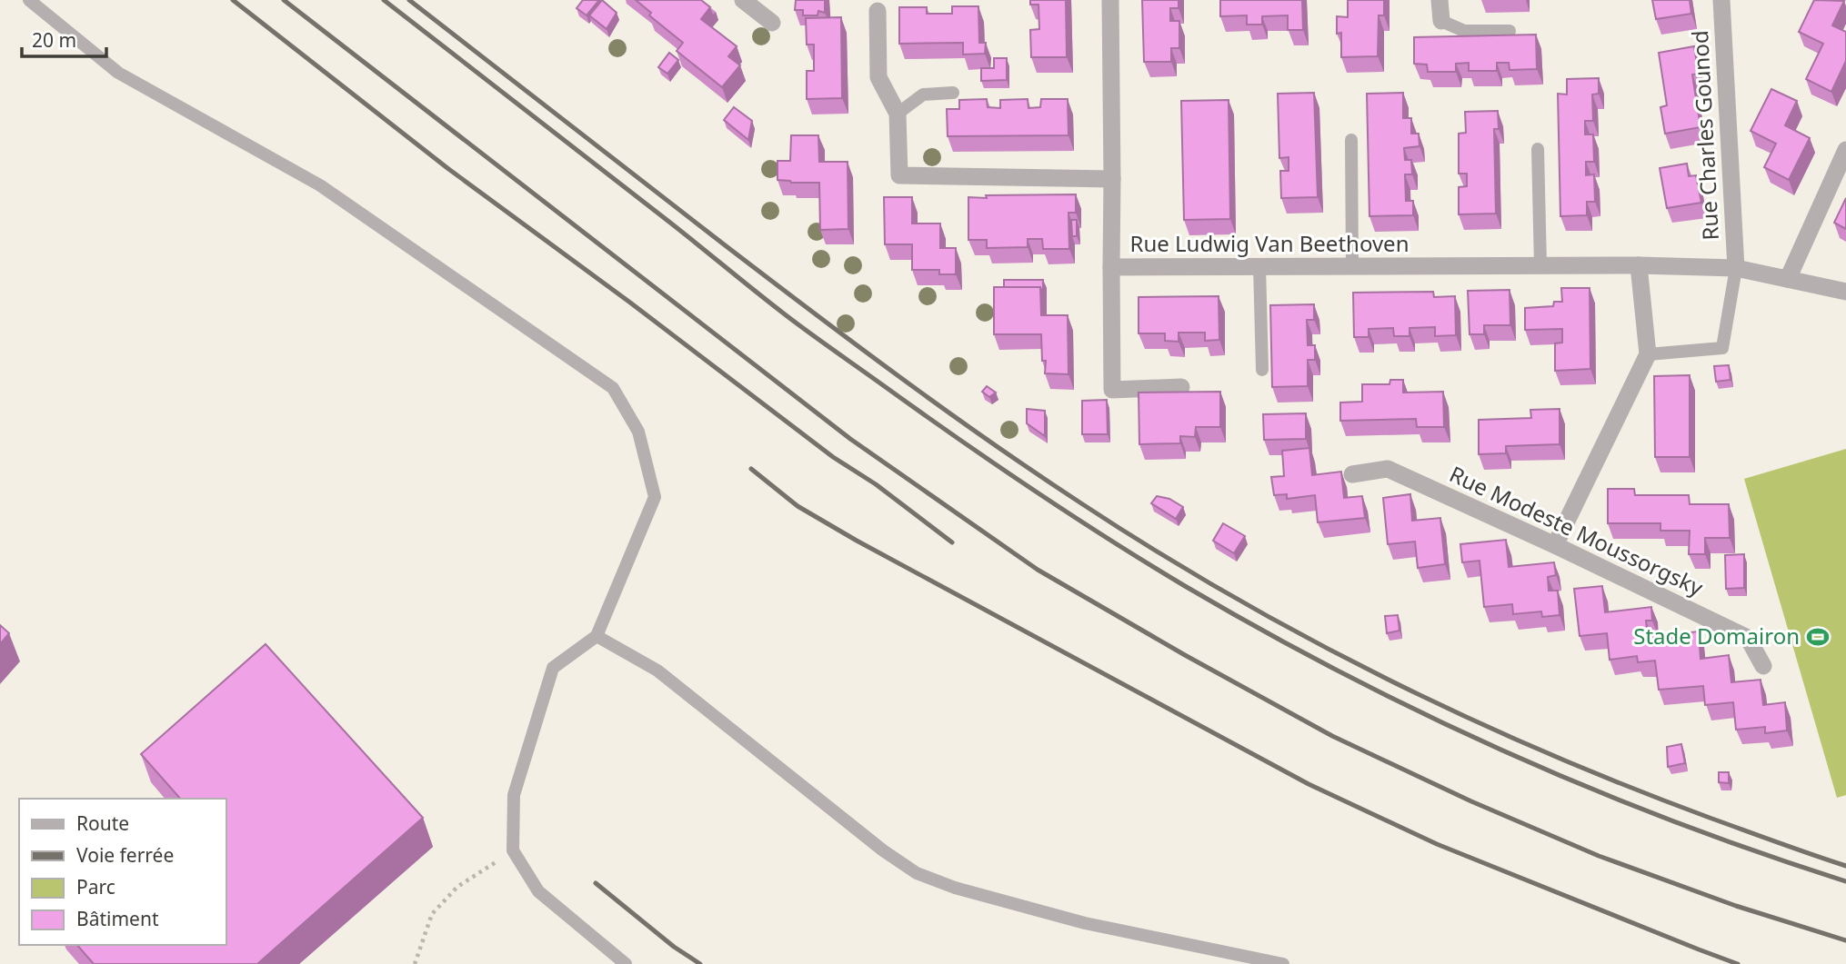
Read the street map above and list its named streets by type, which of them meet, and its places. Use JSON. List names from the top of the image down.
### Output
{
  "streets": {
    "street": ["Rue Charles Gounod", "Rue Ludwig Van Beethoven", "Rue Modeste Moussorgsky"]
  },
  "crossings": [
    ["Rue Charles Gounod", "Rue Ludwig Van Beethoven"]
  ],
  "places": {
    "sports": ["Stade Domairon"]
  },
  "legend": [
    "Route",
    "Voie ferrée",
    "Parc",
    "Bâtiment"
  ],
  "scale_bar": "20 m"
}
